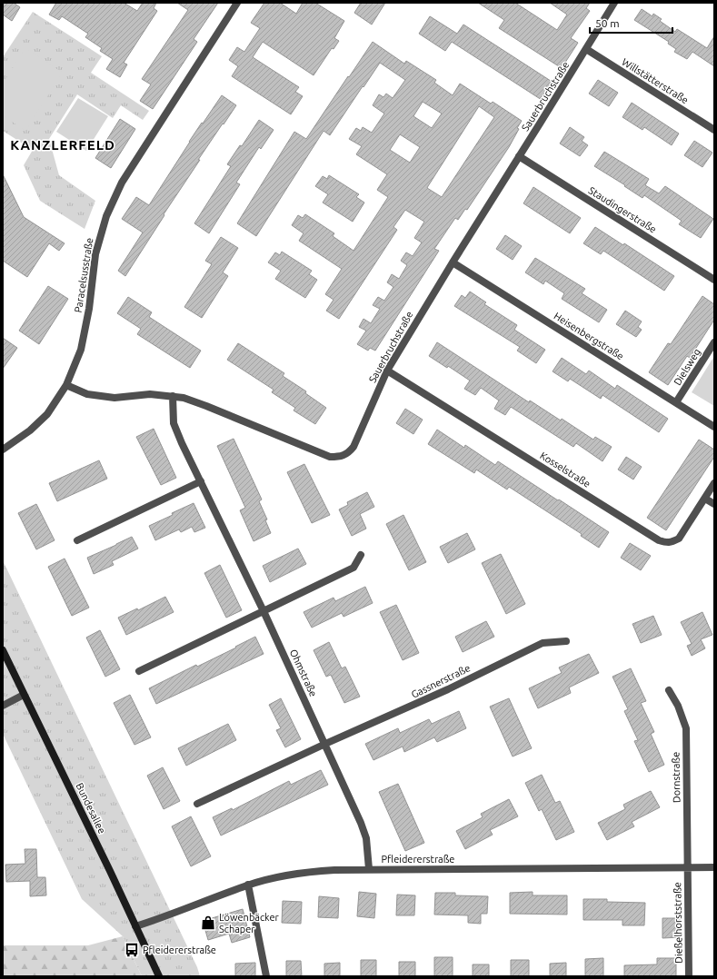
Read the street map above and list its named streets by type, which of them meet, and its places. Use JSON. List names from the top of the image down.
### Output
{
  "streets": {
    "street": [
      "Willstätterstraße",
      "Sauerbruchstraße",
      "Staudingerstraße",
      "Paracelsusstraße",
      "Heisenbergstraße",
      "Dielsweg",
      "Kosselstraße",
      "Ohmstraße",
      "Gassnerstraße",
      "Dornstraße",
      "Bundesallee",
      "Pfleidererstraße",
      "Dießelhorststraße"
    ]
  },
  "crossings": [
    ["Willstätterstraße", "Sauerbruchstraße"],
    ["Sauerbruchstraße", "Staudingerstraße"],
    ["Sauerbruchstraße", "Paracelsusstraße"],
    ["Sauerbruchstraße", "Heisenbergstraße"],
    ["Sauerbruchstraße", "Kosselstraße"],
    ["Sauerbruchstraße", "Ohmstraße"],
    ["Heisenbergstraße", "Dielsweg"],
    ["Ohmstraße", "Gassnerstraße"],
    ["Ohmstraße", "Pfleidererstraße"],
    ["Dornstraße", "Pfleidererstraße"],
    ["Dornstraße", "Dießelhorststraße"],
    ["Bundesallee", "Pfleidererstraße"],
    ["Pfleidererstraße", "Dießelhorststraße"]
  ],
  "districts": ["KANZLERFELD"],
  "places": {
    "shop": ["Löwenbäcker Schaper"],
    "bus stop": ["Pfleidererstraße"]
  },
  "scale_bar": "50 m"
}
